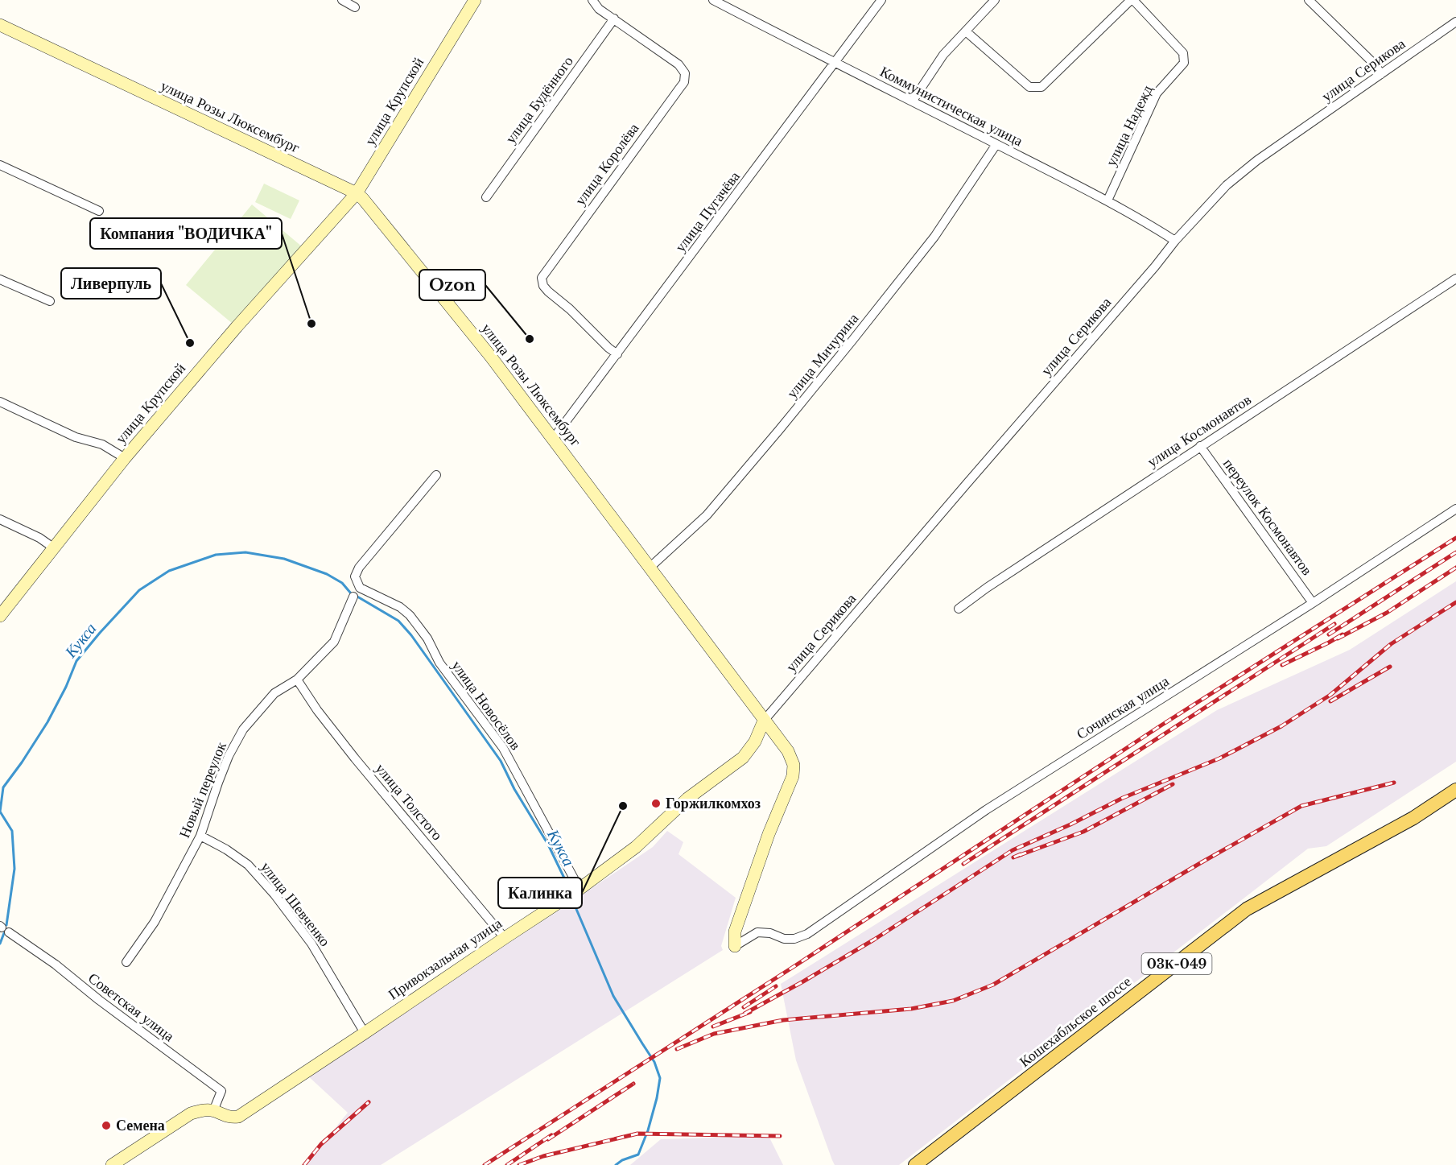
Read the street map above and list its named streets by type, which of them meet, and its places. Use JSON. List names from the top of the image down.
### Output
{
  "streets": {
    "main road": ["03К-049", "Кошехабльское шоссе"],
    "street": [
      "улица Серикова",
      "улица Будённого",
      "улица Крупской",
      "Коммунистическая улица",
      "улица Розы Люксембург",
      "улица Надежд",
      "улица Королёва",
      "улица Пугачёва",
      "улица Мичурина",
      "улица Космонавтов",
      "переулок Космонавтов",
      "улица Новосёлов",
      "Сочинская улица",
      "Новый переулок",
      "улица Толстого",
      "улица Шевченко",
      "Привокзальная улица",
      "Советская улица"
    ]
  },
  "crossings": [
    ["улица Серикова", "Коммунистическая улица"],
    ["улица Серикова", "улица Розы Люксембург"],
    ["улица Серикова", "Привокзальная улица"],
    ["улица Будённого", "улица Королёва"],
    ["улица Крупской", "улица Розы Люксембург"],
    ["Коммунистическая улица", "улица Надежд"],
    ["Коммунистическая улица", "улица Пугачёва"],
    ["Коммунистическая улица", "улица Мичурина"],
    ["улица Розы Люксембург", "улица Пугачёва"],
    ["улица Розы Люксембург", "улица Мичурина"],
    ["улица Розы Люксембург", "Сочинская улица"],
    ["улица Розы Люксембург", "Привокзальная улица"],
    ["улица Королёва", "улица Пугачёва"],
    ["улица Космонавтов", "переулок Космонавтов"],
    ["переулок Космонавтов", "Сочинская улица"],
    ["улица Новосёлов", "Привокзальная улица"],
    ["Новый переулок", "улица Толстого"],
    ["Новый переулок", "улица Шевченко"],
    ["улица Толстого", "Привокзальная улица"],
    ["улица Шевченко", "Привокзальная улица"],
    ["Привокзальная улица", "Советская улица"]
  ],
  "water": ["Кукса"],
  "places": [
    "Компания \"ВОДИЧКА\"",
    "Ozon",
    "Ливерпуль",
    "Горжилкомхоз",
    "Калинка",
    "Семена"
  ]
}
